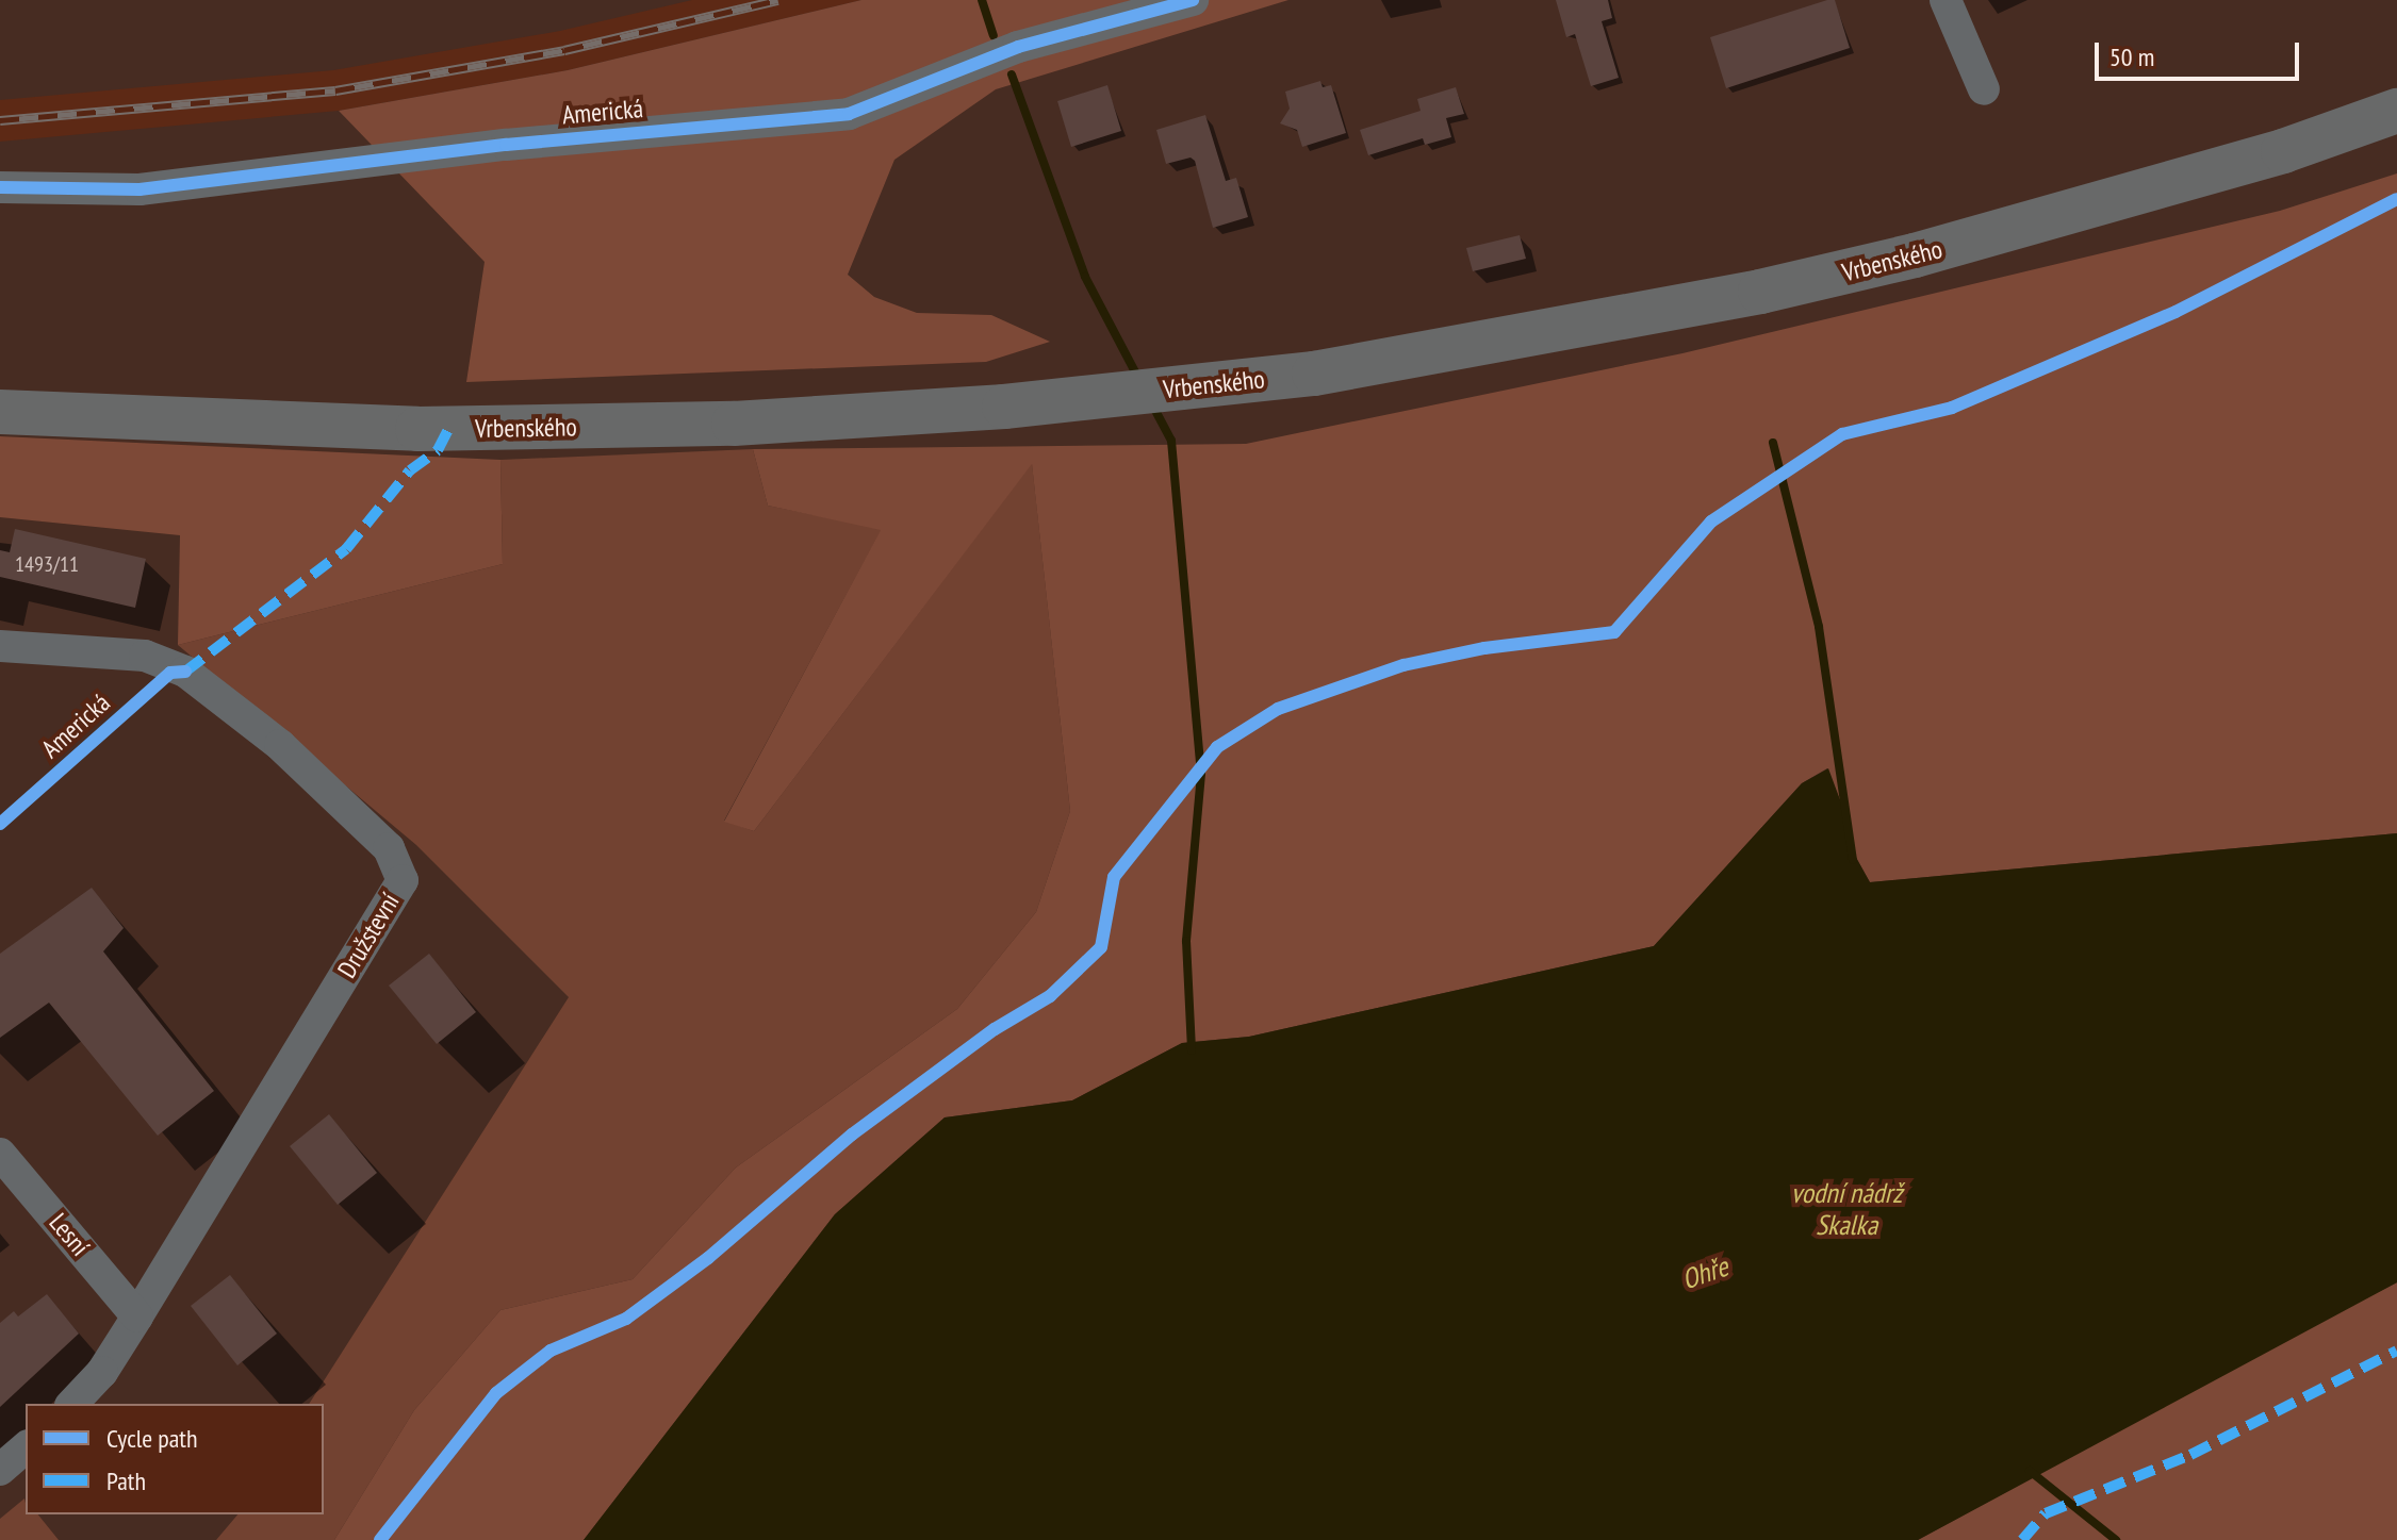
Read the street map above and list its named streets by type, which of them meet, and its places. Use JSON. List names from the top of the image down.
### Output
{
  "streets": {
    "main road": ["Vrbenského"],
    "street": ["Americká", "Družstevní", "Lesní"]
  },
  "crossings": [
    ["Družstevní", "Lesní"]
  ],
  "water": ["vodní nádrž Skalka", "Ohře"],
  "house_numbers": ["1493/11"],
  "legend": ["Cycle path", "Path"],
  "scale_bar": "50 m"
}
